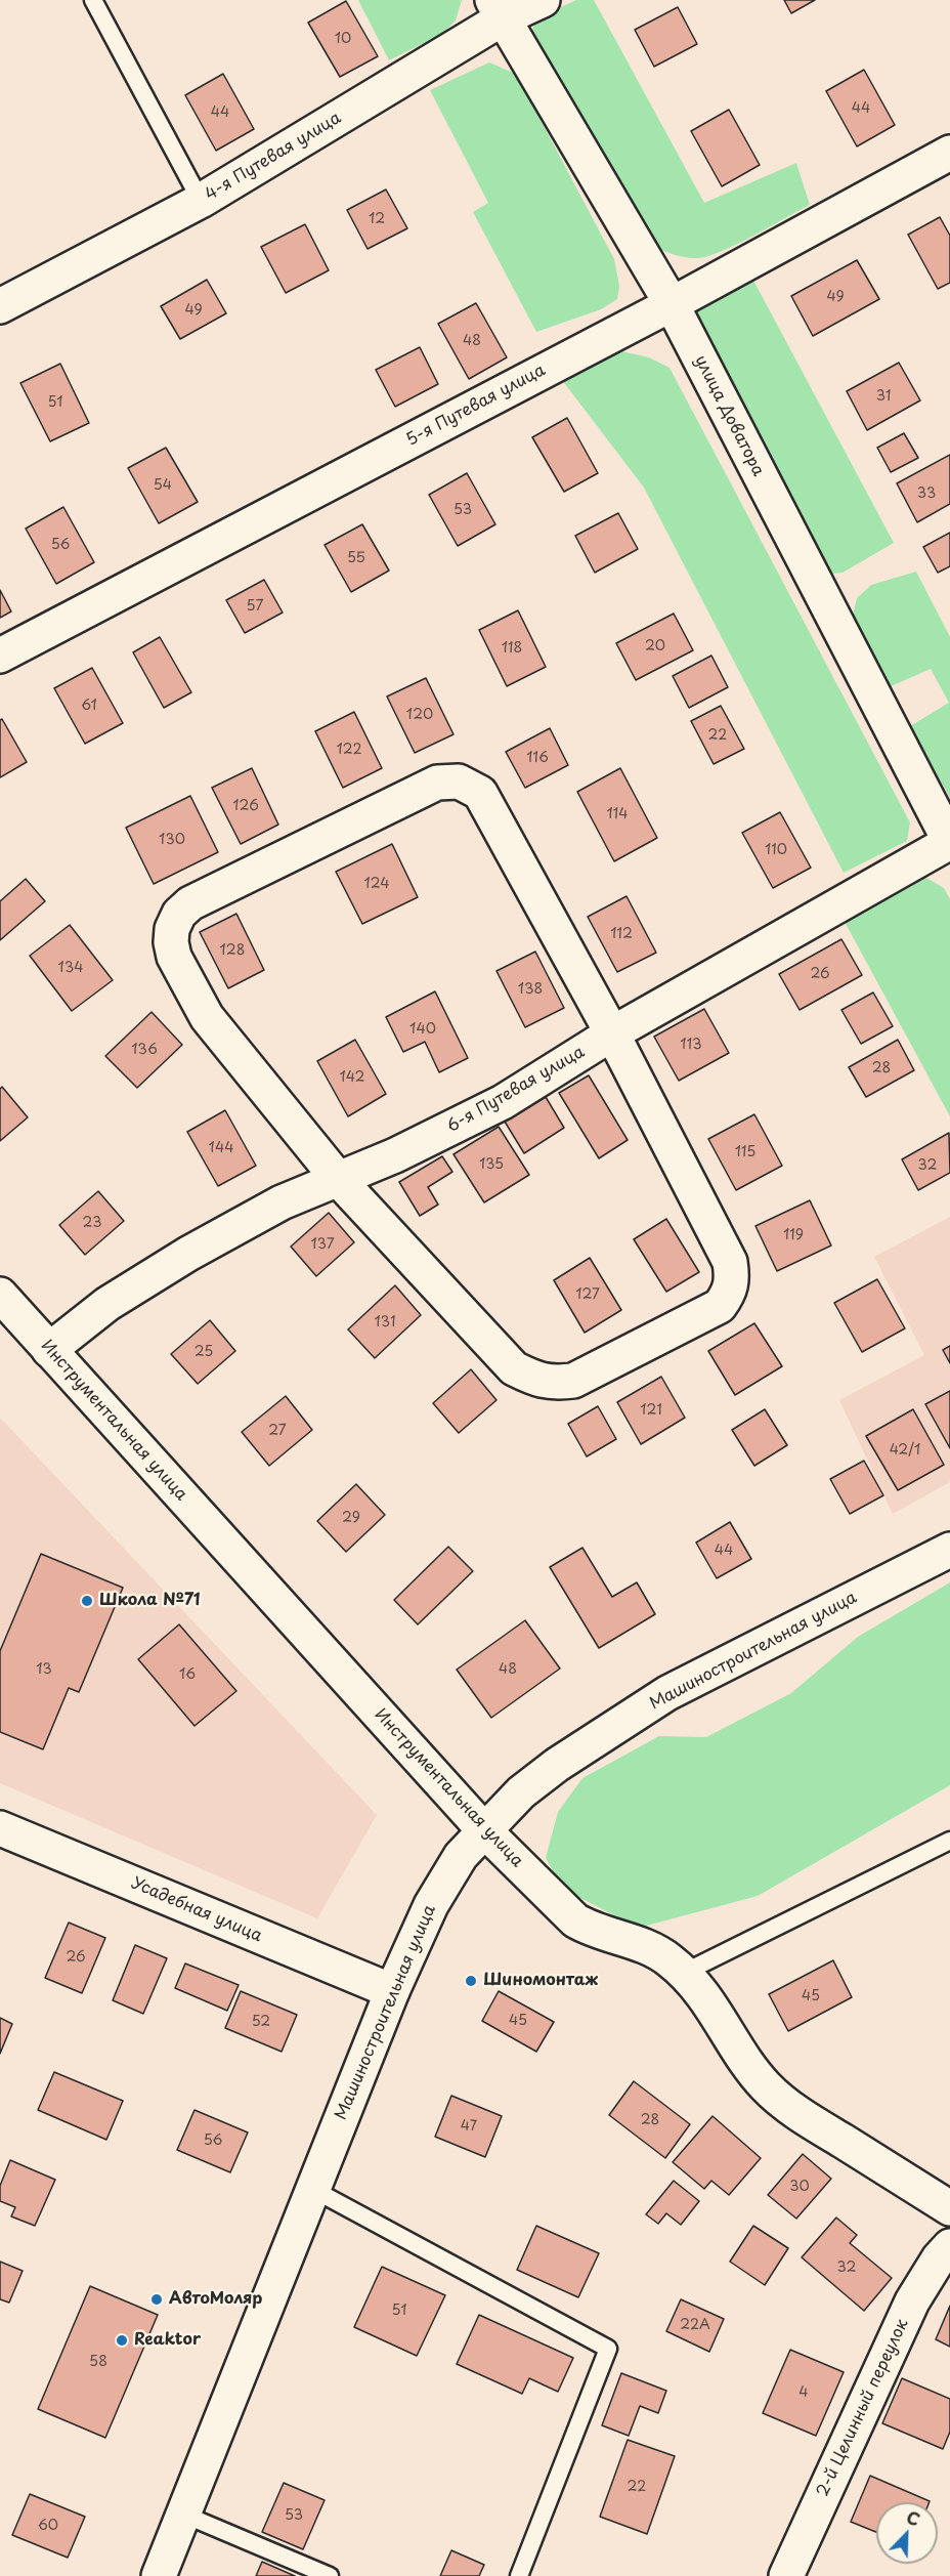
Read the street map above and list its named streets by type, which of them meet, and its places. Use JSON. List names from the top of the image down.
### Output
{
  "streets": {
    "street": [
      "4-я Путевая улица",
      "5-я Путевая улица",
      "улица Доватора",
      "6-я Путевая улица",
      "Инструментальная улица",
      "Машиностроительная улица",
      "Усадебная улица",
      "2-й Целинный переулок"
    ]
  },
  "crossings": [
    ["4-я Путевая улица", "улица Доватора"],
    ["5-я Путевая улица", "улица Доватора"],
    ["улица Доватора", "6-я Путевая улица"],
    ["6-я Путевая улица", "Инструментальная улица"],
    ["Инструментальная улица", "Машиностроительная улица"],
    ["Машиностроительная улица", "Усадебная улица"]
  ],
  "places": [
    "Школа №71",
    "Шиномонтаж",
    "АвтоМоляр",
    "Reaktor"
  ],
  "house_numbers": [
    "10",
    "44",
    "44",
    "12",
    "49",
    "49",
    "48",
    "31",
    "51",
    "54",
    "33",
    "53",
    "56",
    "55",
    "57",
    "20",
    "118",
    "61",
    "120",
    "22",
    "122",
    "116",
    "126",
    "114",
    "130",
    "110",
    "124",
    "112",
    "128",
    "134",
    "26",
    "138",
    "140",
    "113",
    "136",
    "28",
    "142",
    "144",
    "115",
    "135",
    "32",
    "23",
    "119",
    "137",
    "127",
    "131",
    "25",
    "121",
    "27",
    "42/1",
    "29",
    "44",
    "13",
    "48",
    "16",
    "26",
    "45",
    "45",
    "52",
    "28",
    "47",
    "56",
    "30",
    "32",
    "51",
    "22А",
    "58",
    "4",
    "22",
    "53",
    "60"
  ],
  "north": "top right"
}
